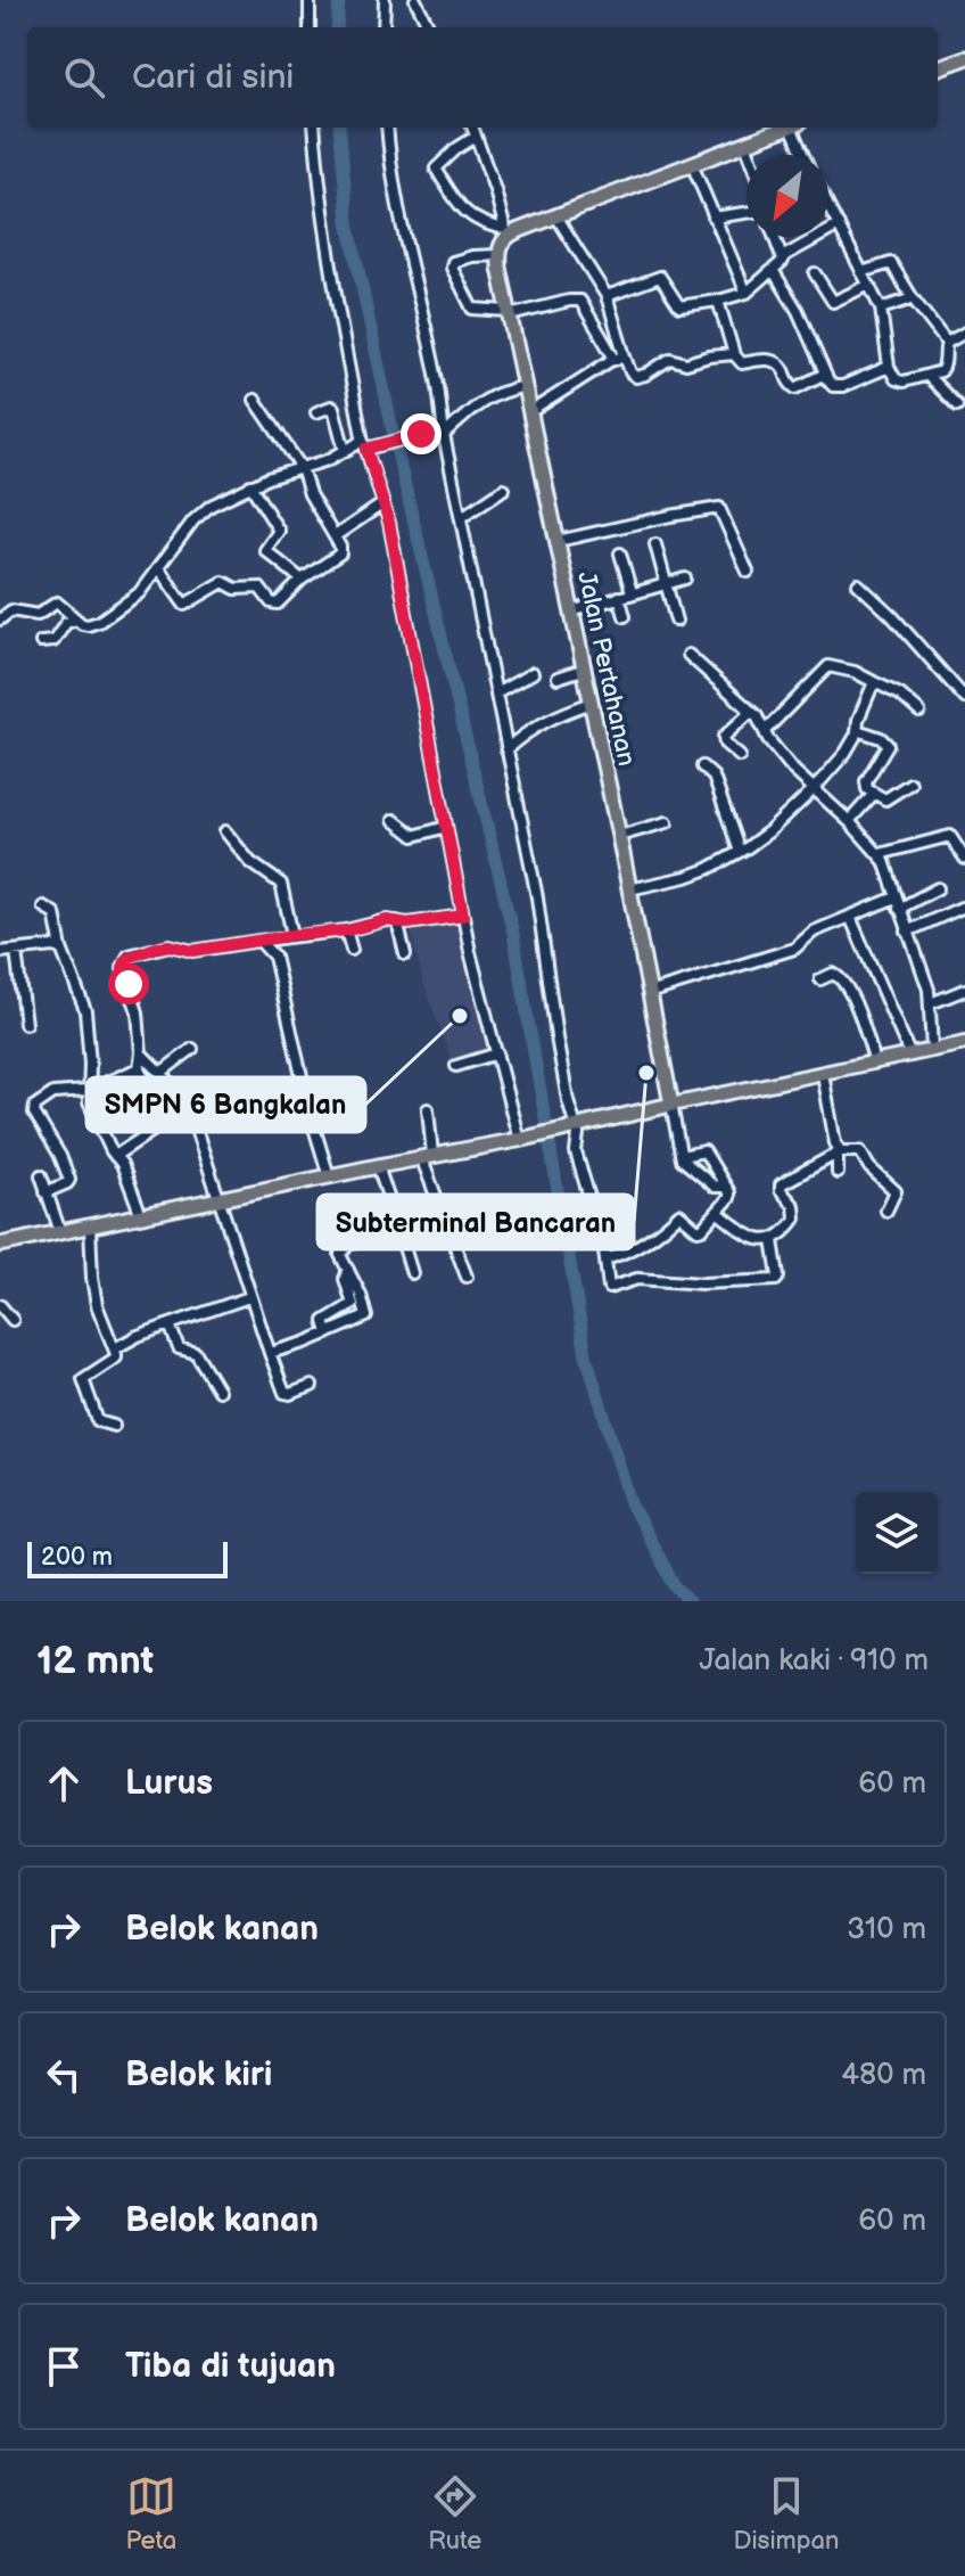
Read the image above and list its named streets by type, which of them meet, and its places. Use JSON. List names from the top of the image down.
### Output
{
  "streets": {
    "highway": ["Jalan Pertahanan"]
  },
  "places": ["SMPN 6 Bangkalan", "Subterminal Bancaran"],
  "scale_bar": "200 m",
  "north": "bottom left",
  "page": {
    "search": "Cari di sini",
    "scale": "200 m",
    "heading": ["12 mnt", "Jalan kaki · 910 m"],
    "list": [
      ["Lurus", "60 m"],
      ["Belok kanan", "310 m"],
      ["Belok kiri", "480 m"],
      ["Belok kanan", "60 m"],
      "Tiba di tujuan"
    ],
    "nav": ["Peta", "Rute", "Disimpan"]
  }
}
